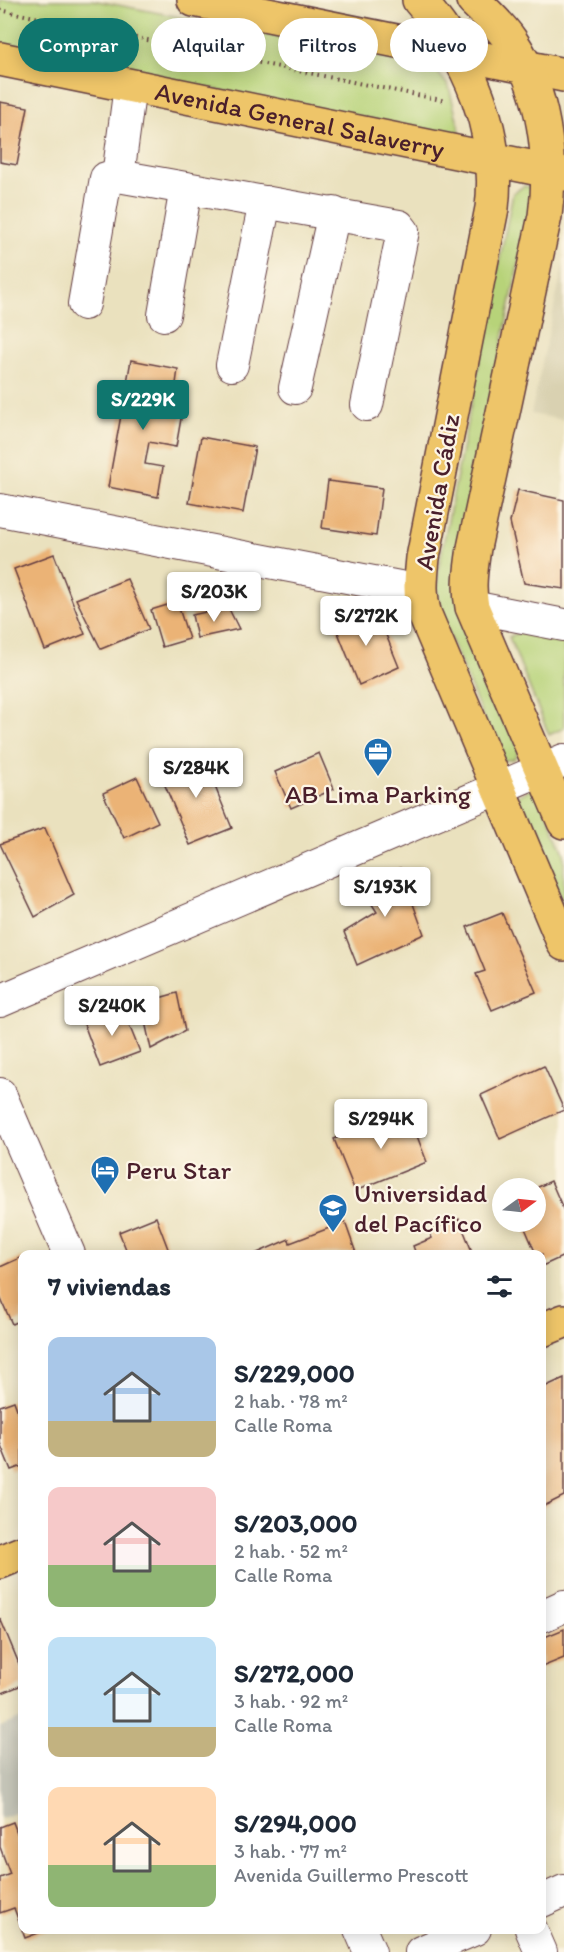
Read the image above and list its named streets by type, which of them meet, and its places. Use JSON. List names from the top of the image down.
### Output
{
  "streets": {
    "main road": ["Avenida General Salaverry", "Avenida Cádiz"]
  },
  "crossings": [
    ["Avenida General Salaverry", "Avenida Cádiz"]
  ],
  "places": {
    "office": ["AB Lima Parking"],
    "hotel": ["Peru Star"],
    "school or university": ["Universidad del Pacífico"]
  },
  "north": "right",
  "page": {
    "chip": [
      "Comprar",
      "Alquilar",
      "Filtros",
      "Nuevo"
    ],
    "price": [
      "S/229K",
      "S/203K",
      "S/272K",
      "S/284K",
      "S/193K",
      "S/240K",
      "S/294K"
    ],
    "heading": "7 viviendas",
    "list": [
      {
        "name": "S/229,000",
        "note": "2 hab. · 78 m² · Calle Roma"
      },
      {
        "name": "S/203,000",
        "note": "2 hab. · 52 m² · Calle Roma"
      },
      {
        "name": "S/272,000",
        "note": "3 hab. · 92 m² · Calle Roma"
      },
      {
        "name": "S/294,000",
        "note": "3 hab. · 77 m² · Avenida Guillermo Prescott"
      }
    ]
  }
}
